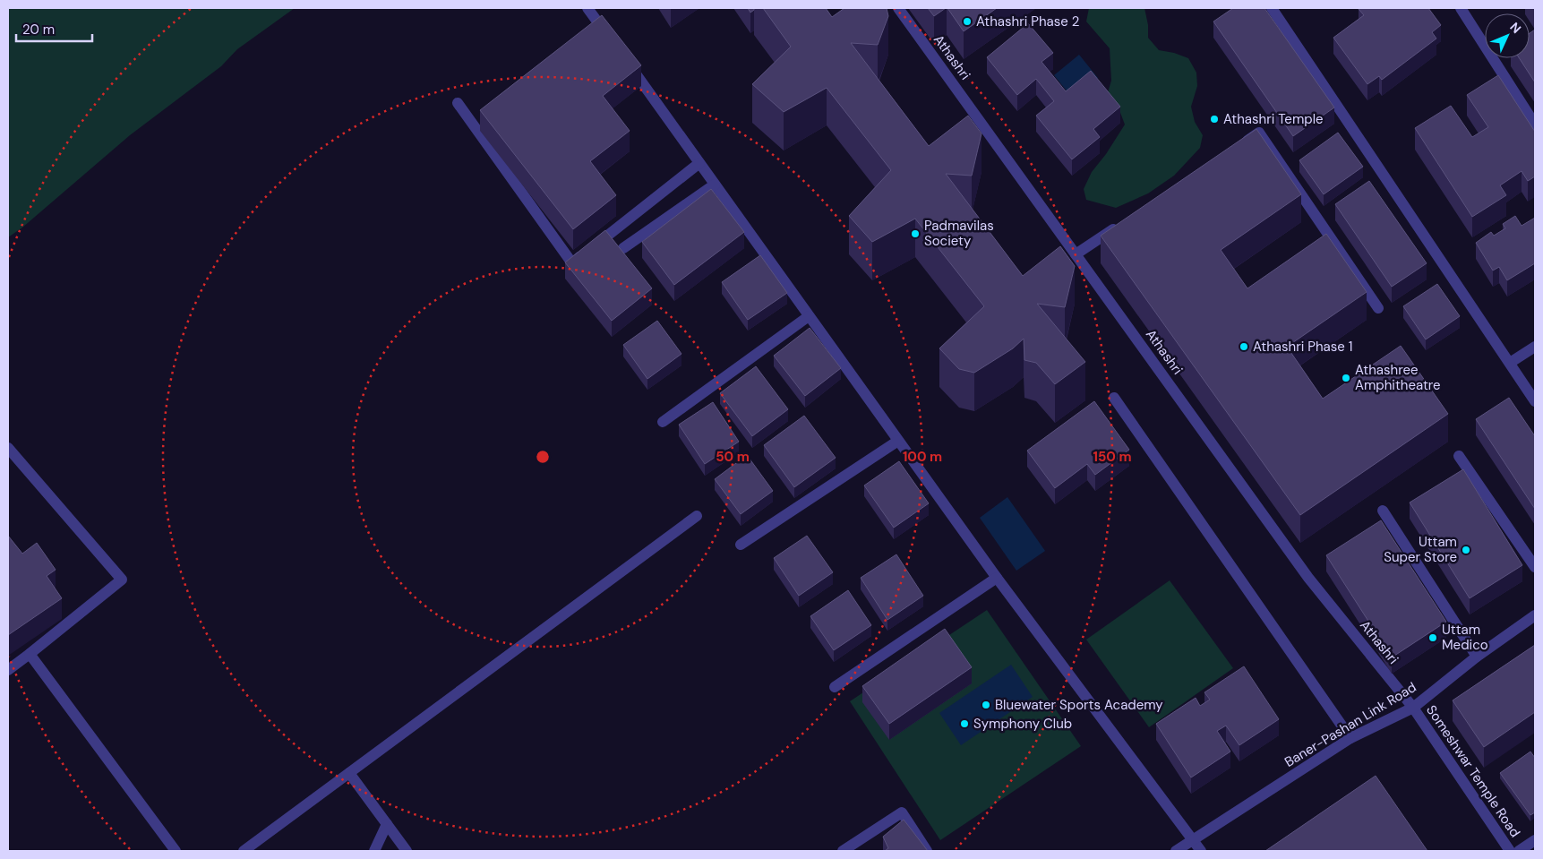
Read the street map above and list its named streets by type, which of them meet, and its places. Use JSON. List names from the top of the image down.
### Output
{
  "streets": {
    "street": ["Athashri", "Baner-Pashan Link Road", "Someshwar Temple Road"]
  },
  "crossings": [
    ["Athashri", "Baner-Pashan Link Road"],
    ["Athashri", "Someshwar Temple Road"],
    ["Baner-Pashan Link Road", "Someshwar Temple Road"]
  ],
  "places": [
    "Athashri Phase 2",
    "Athashri Temple",
    "Padmavilas Society",
    "Athashri Phase 1",
    "Athashree Amphitheatre",
    "Uttam Super Store",
    "Uttam Medico",
    "Bluewater Sports Academy",
    "Symphony Club"
  ],
  "scale_bar": "20 m",
  "north": "top right",
  "rings": ["50 m", "100 m", "150 m"]
}
